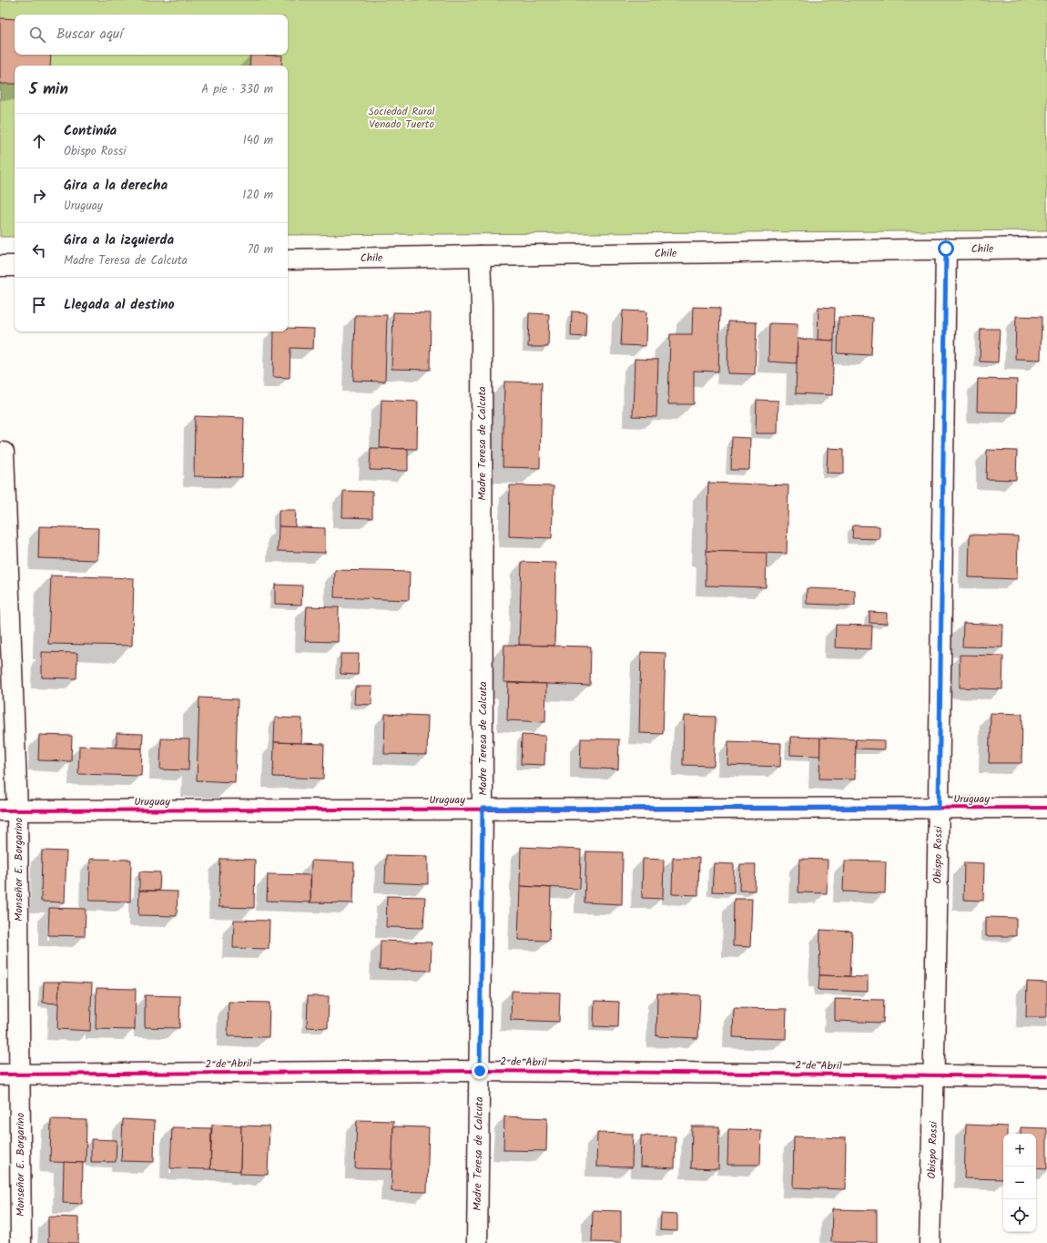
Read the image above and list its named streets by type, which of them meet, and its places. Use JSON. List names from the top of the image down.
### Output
{
  "streets": {
    "street": [
      "Chile",
      "Madre Teresa de Calcuta",
      "Uruguay",
      "Obispo Rossi",
      "Monseñor E. Borgarino",
      "2 de Abril"
    ]
  },
  "crossings": [
    ["Chile", "Madre Teresa de Calcuta"],
    ["Chile", "Obispo Rossi"],
    ["Madre Teresa de Calcuta", "Uruguay"],
    ["Madre Teresa de Calcuta", "2 de Abril"],
    ["Uruguay", "Obispo Rossi"],
    ["Uruguay", "Monseñor E. Borgarino"],
    ["Obispo Rossi", "2 de Abril"],
    ["Monseñor E. Borgarino", "2 de Abril"]
  ],
  "parks": ["Sociedad Rural Venado Tuerto"],
  "page": {
    "search": "Buscar aquí",
    "heading": ["5 min", "A pie · 330 m"],
    "list": [
      ["Continúa", "Obispo Rossi", "140 m"],
      ["Gira a la derecha", "Uruguay", "120 m"],
      ["Gira a la izquierda", "Madre Teresa de Calcuta", "70 m"],
      "Llegada al destino"
    ],
    "map_buttons": ["+", "−"]
  }
}
